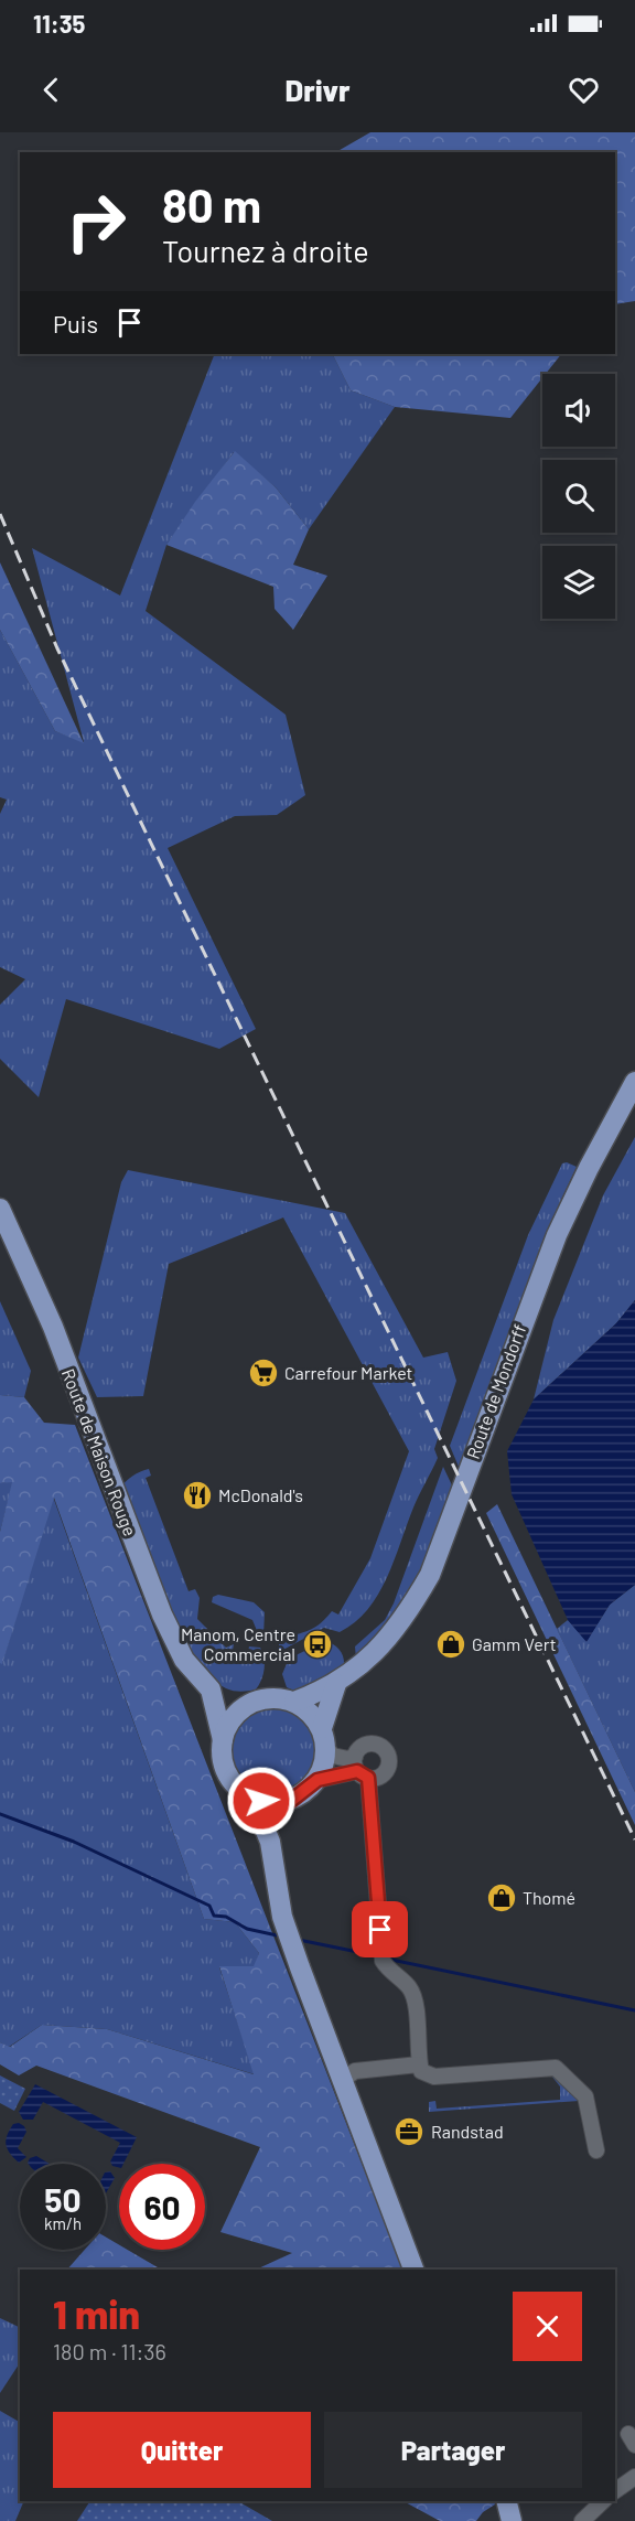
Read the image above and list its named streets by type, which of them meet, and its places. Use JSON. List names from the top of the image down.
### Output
{
  "streets": {
    "main road": ["Route de Mondorff", "Route de Maison Rouge"]
  },
  "places": {
    "supermarket": ["Carrefour Market"],
    "restaurant": ["McDonald's"],
    "bus stop": ["Manom, Centre Commercial"],
    "shop": ["Gamm Vert", "Thomé"],
    "office": ["Randstad"]
  },
  "page": {
    "status": "11:35",
    "header": "Drivr",
    "turn": ["80 m", "Tournez à droite"],
    "then": "Puis",
    "speed": "50 km/h",
    "limit": "60",
    "heading": ["1 min", "180 m · 11:36"],
    "buttons": ["Quitter", "Partager"]
  }
}
